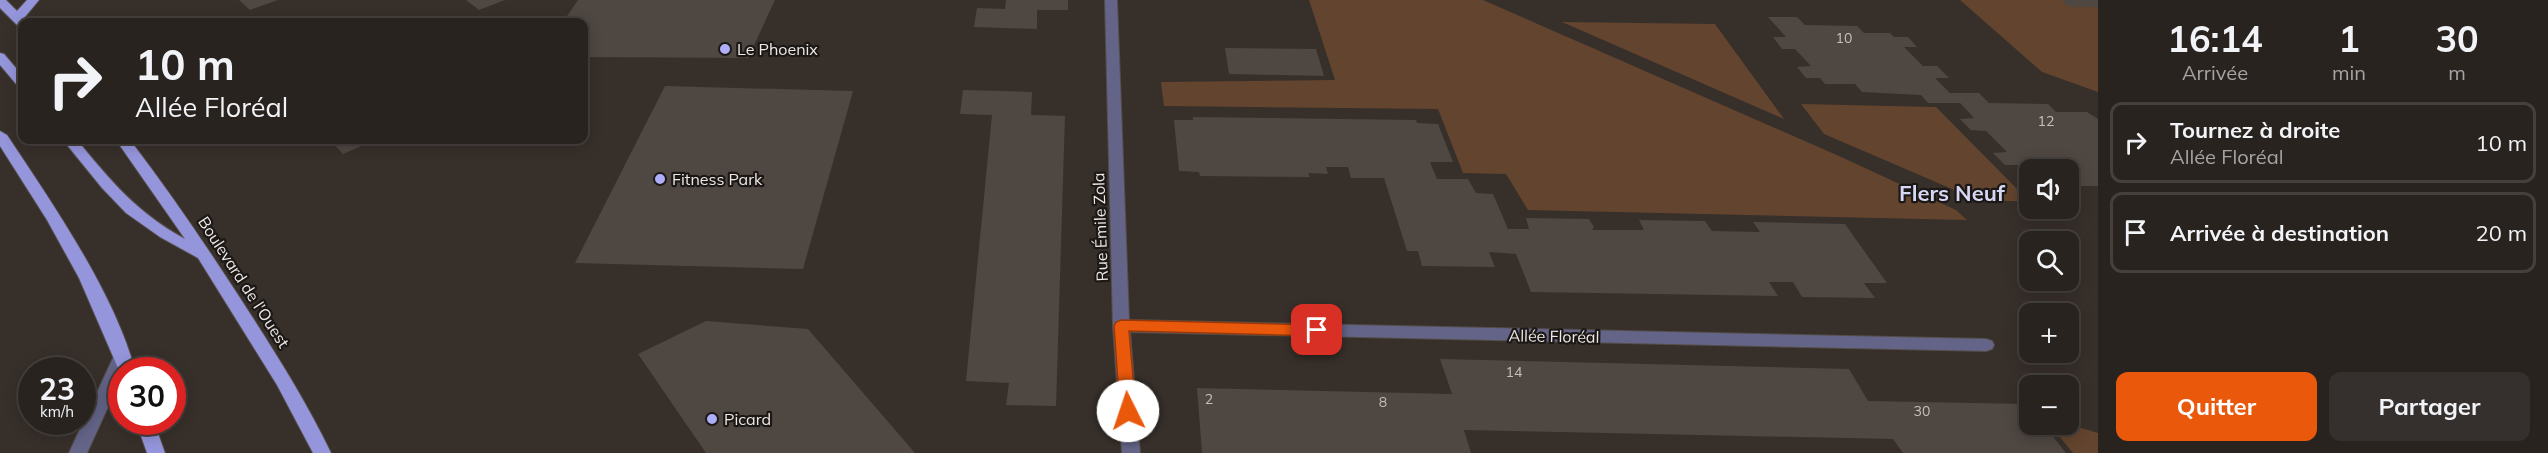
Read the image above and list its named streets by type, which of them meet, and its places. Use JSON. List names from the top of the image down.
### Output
{
  "streets": {
    "main road": ["Boulevard de l'Ouest"],
    "street": ["Rue Émile Zola", "Allée Floréal"]
  },
  "crossings": [
    ["Rue Émile Zola", "Allée Floréal"]
  ],
  "districts": ["Flers Neuf"],
  "places": ["Le Phoenix", "Fitness Park", "Picard"],
  "house_numbers": [
    "10",
    "12",
    "14",
    "2",
    "8",
    "30"
  ],
  "page": {
    "eta": [
      "16:14",
      "Arrivée",
      "1",
      "min",
      "30",
      "m"
    ],
    "turn": ["10 m", "Allée Floréal"],
    "list": [
      {
        "name": "Tournez à droite",
        "note": "Allée Floréal",
        "value": "10 m"
      },
      {
        "name": "Arrivée à destination",
        "value": "20 m"
      }
    ],
    "map_buttons": ["+", "−"],
    "speed": "23 km/h",
    "limit": "30",
    "buttons": ["Quitter", "Partager"]
  }
}
